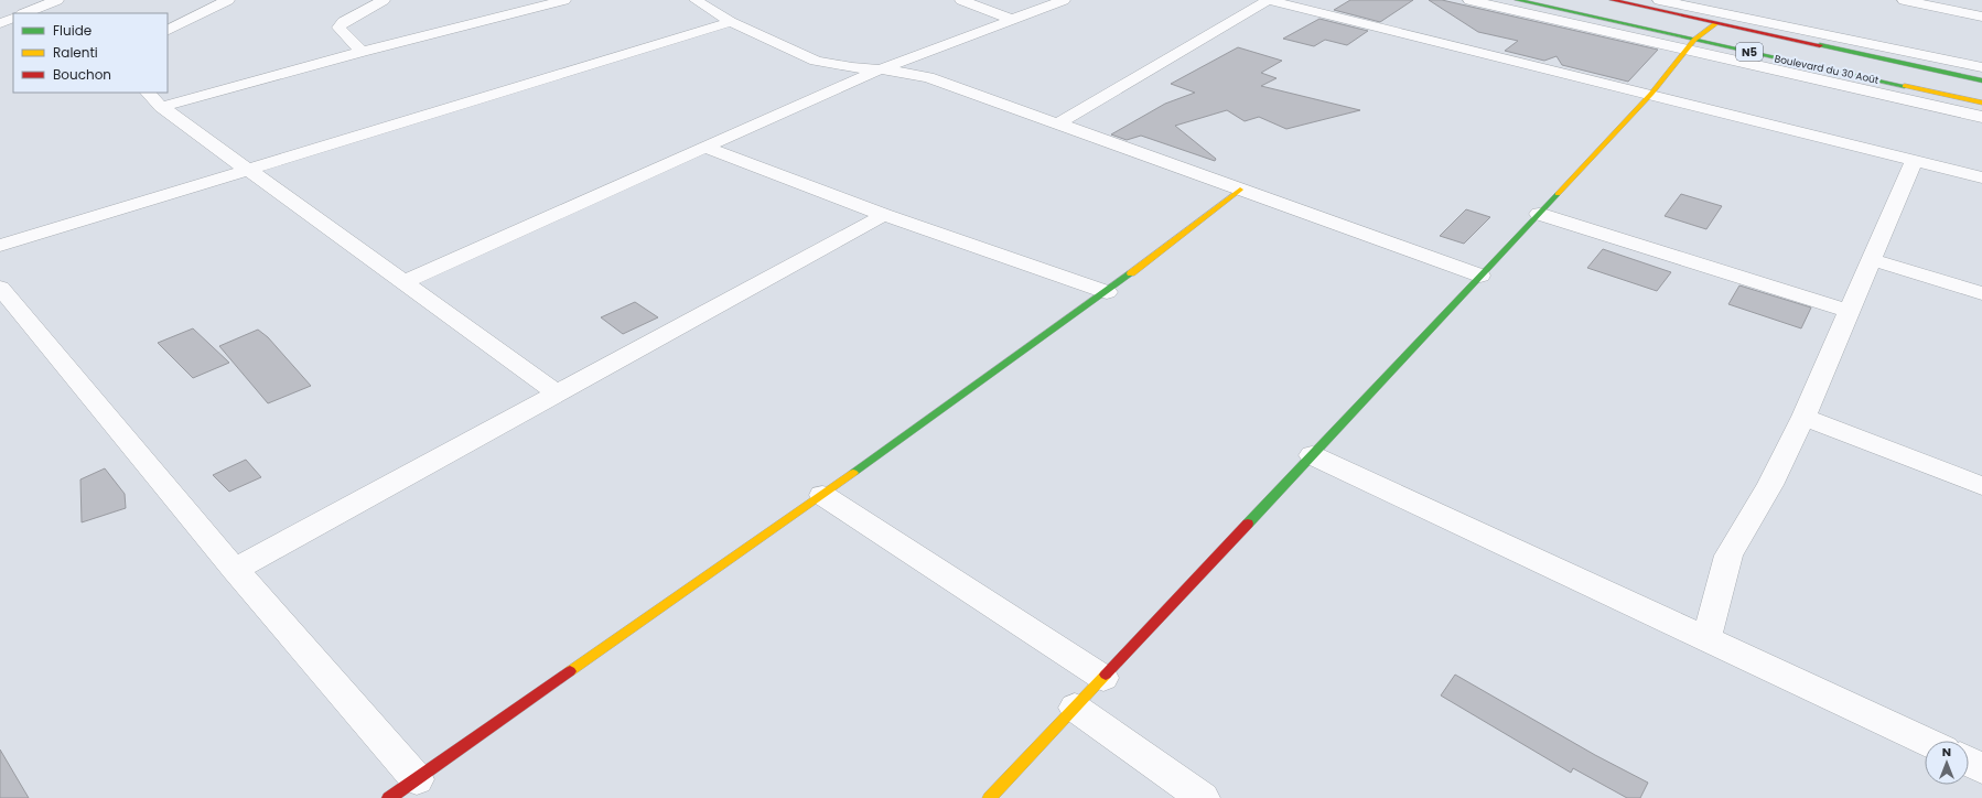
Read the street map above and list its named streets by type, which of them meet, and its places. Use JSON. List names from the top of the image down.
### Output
{
  "streets": {
    "main road": ["N5", "Boulevard du 30 Août"]
  },
  "legend": ["Fluide", "Ralenti", "Bouchon"],
  "north": "top"
}
